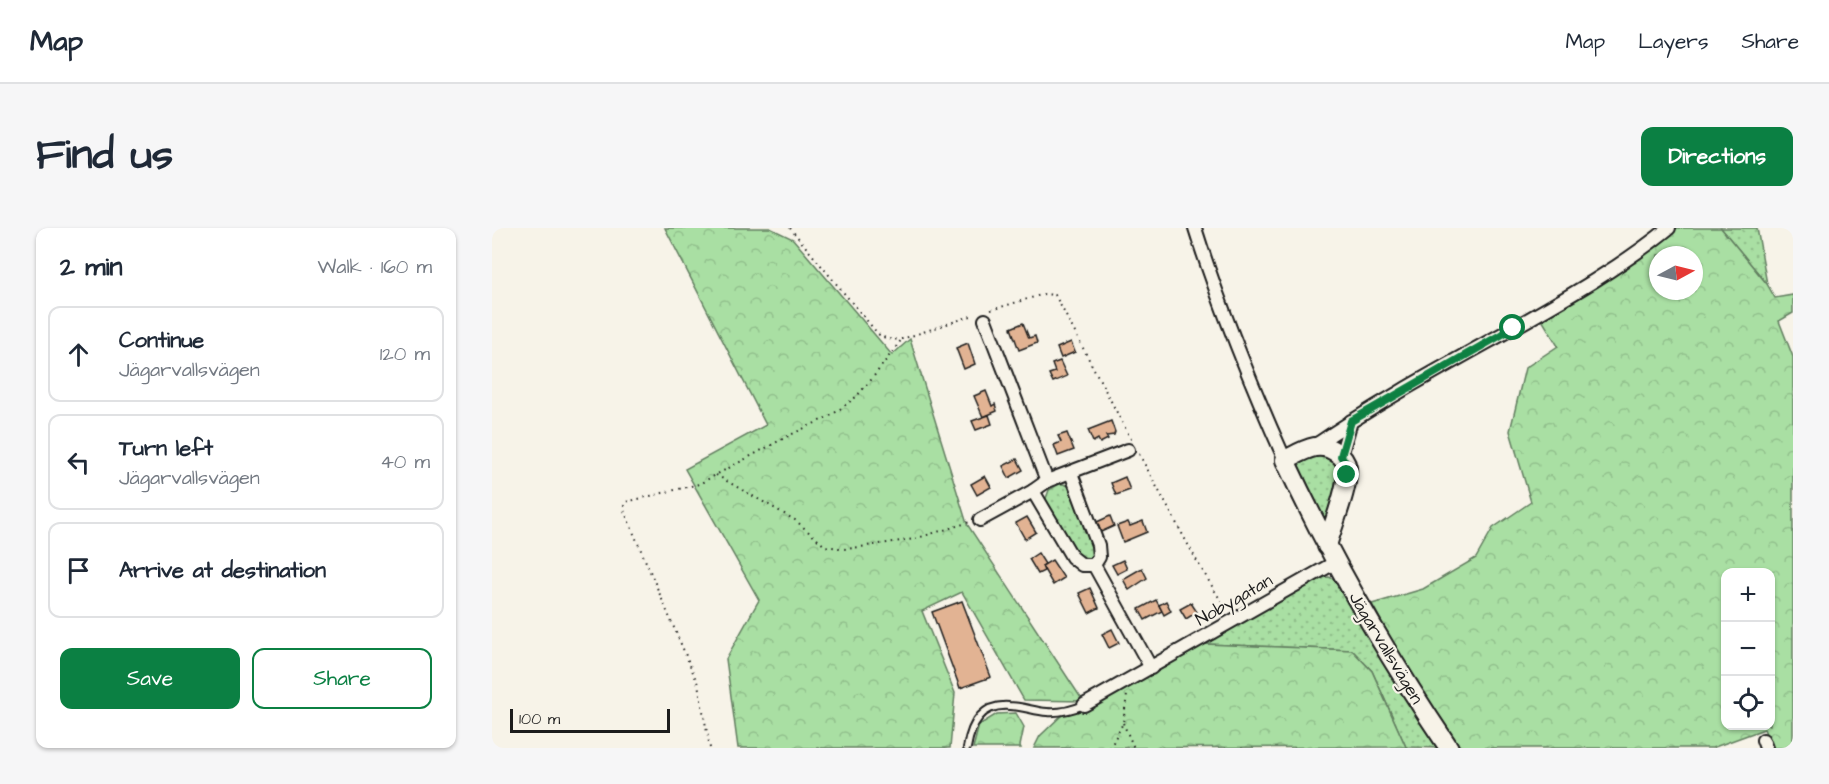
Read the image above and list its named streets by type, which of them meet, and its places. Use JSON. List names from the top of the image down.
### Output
{
  "streets": {
    "street": ["Nobygatan", "Jägarvallsvägen"]
  },
  "crossings": [
    ["Nobygatan", "Jägarvallsvägen"]
  ],
  "scale_bar": "100 m",
  "north": "right",
  "page": {
    "header": "Map",
    "nav": ["Map", "Layers", "Share"],
    "title": "Find us",
    "buttons": [
      "Directions",
      ["Save", "Share"]
    ],
    "heading": ["2 min", "Walk · 160 m"],
    "list": [
      ["Continue", "Jägarvallsvägen", "120 m"],
      ["Turn left", "Jägarvallsvägen", "40 m"],
      "Arrive at destination"
    ],
    "map_buttons": ["+", "−"],
    "scale": "100 m"
  }
}
